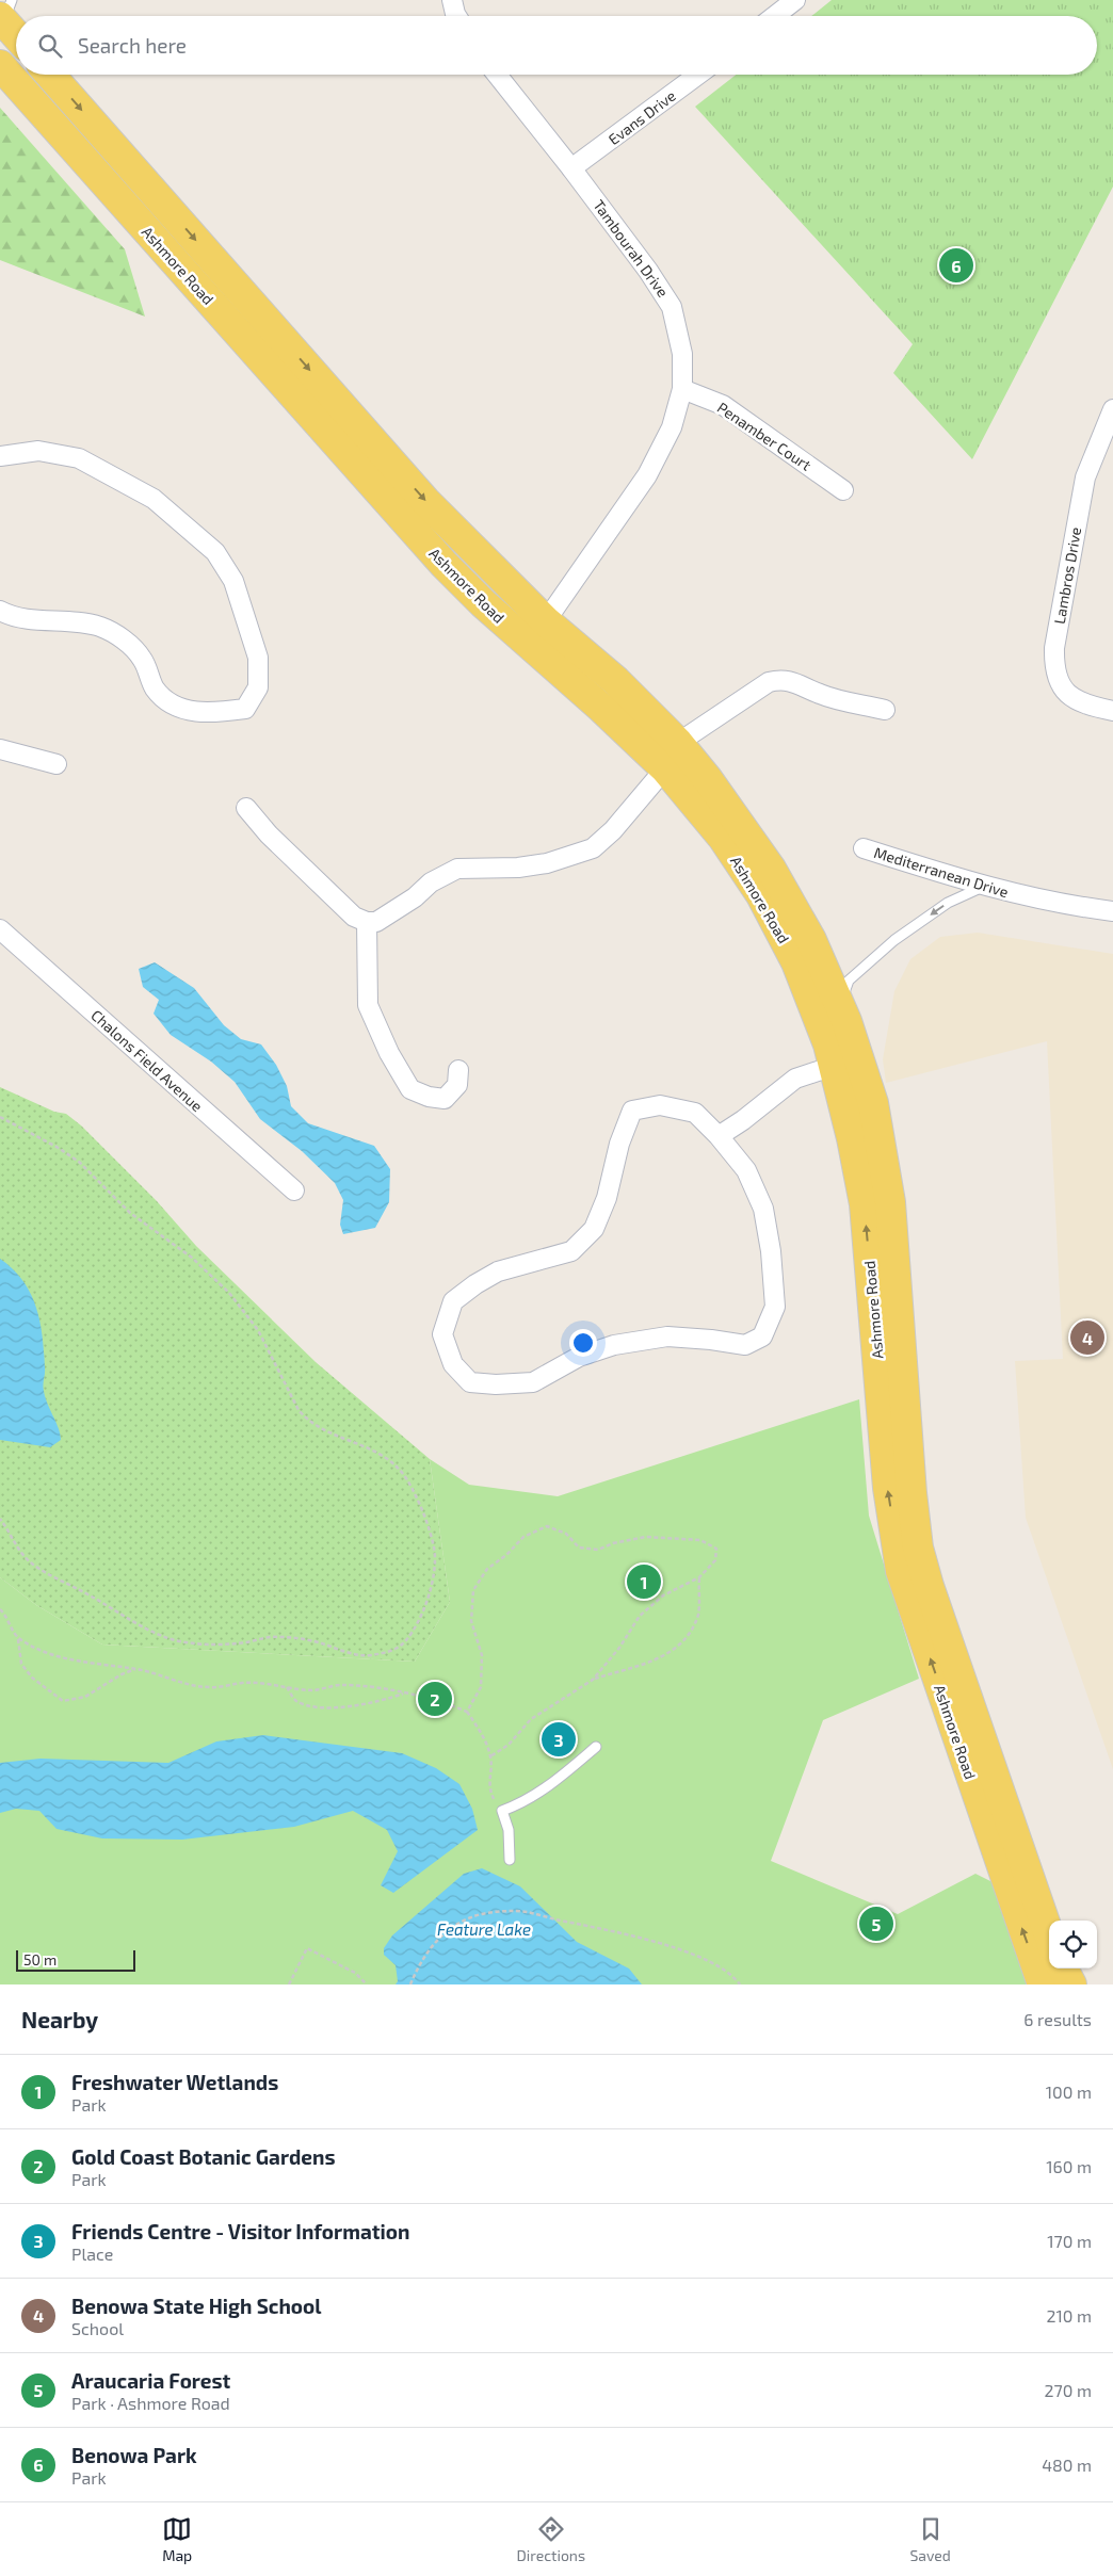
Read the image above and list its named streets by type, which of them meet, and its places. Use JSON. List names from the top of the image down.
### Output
{
  "streets": {
    "main road": ["Ashmore Road"],
    "street": [
      "Evans Drive",
      "Tambourah Drive",
      "Penamber Court",
      "Lambros Drive",
      "Mediterranean Drive",
      "Chalons Field Avenue"
    ]
  },
  "crossings": [
    ["Evans Drive", "Tambourah Drive"],
    ["Tambourah Drive", "Ashmore Road"],
    ["Tambourah Drive", "Penamber Court"]
  ],
  "water": ["Feature Lake"],
  "scale_bar": "50 m",
  "page": {
    "search": "Search here",
    "pins": [
      "6",
      "4",
      "1",
      "2",
      "3",
      "5"
    ],
    "scale": "50 m",
    "heading": ["Nearby", "6 results"],
    "list": [
      {
        "mark": "1",
        "name": "Freshwater Wetlands",
        "note": "Park",
        "value": "100 m"
      },
      {
        "mark": "2",
        "name": "Gold Coast Botanic Gardens",
        "note": "Park",
        "value": "160 m"
      },
      {
        "mark": "3",
        "name": "Friends Centre - Visitor Information",
        "note": "Place",
        "value": "170 m"
      },
      {
        "mark": "4",
        "name": "Benowa State High School",
        "note": "School",
        "value": "210 m"
      },
      {
        "mark": "5",
        "name": "Araucaria Forest",
        "note": "Park · Ashmore Road",
        "value": "270 m"
      },
      {
        "mark": "6",
        "name": "Benowa Park",
        "note": "Park",
        "value": "480 m"
      }
    ],
    "nav": ["Map", "Directions", "Saved"]
  }
}
